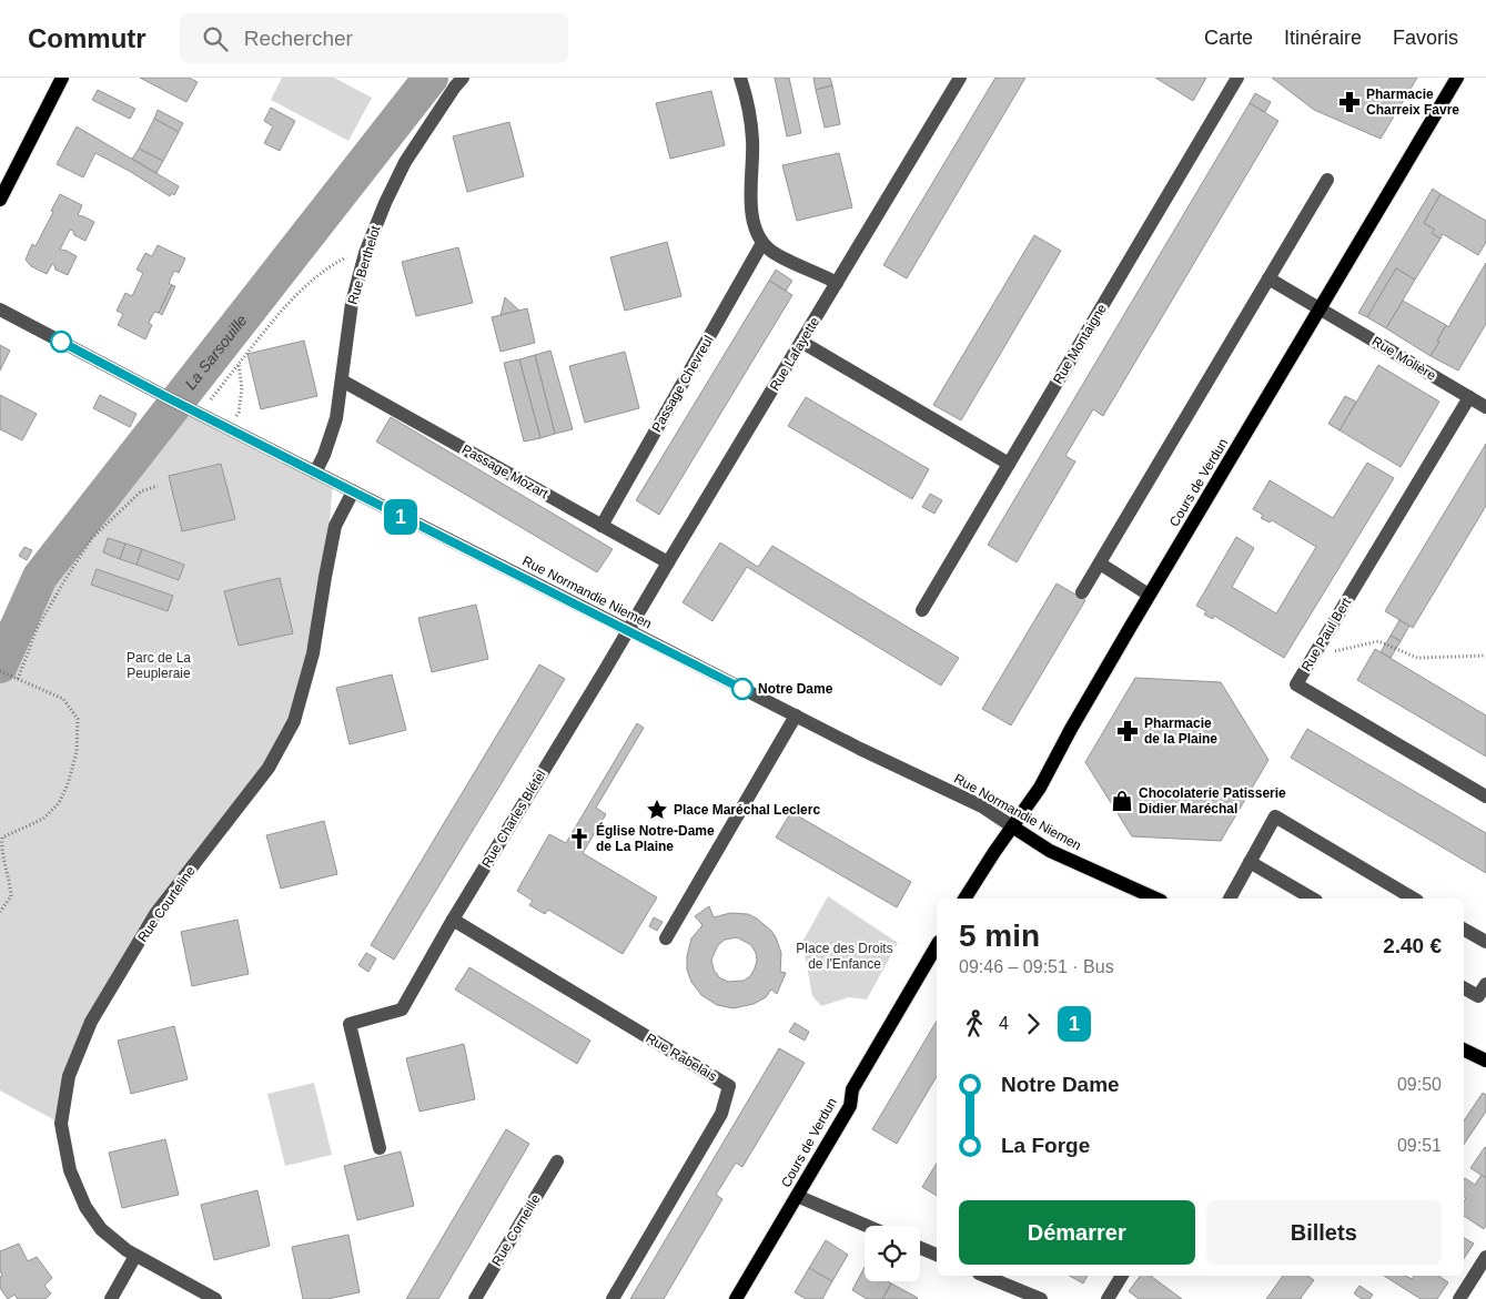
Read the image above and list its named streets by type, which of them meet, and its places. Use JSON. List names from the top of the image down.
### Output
{
  "streets": {
    "main road": ["Cours de Verdun", "Rue Normandie Niemen"],
    "street": [
      "Rue Berthelot",
      "Rue Montaigne",
      "Rue Lafayette",
      "Rue Molière",
      "Passage Chevreul",
      "Passage Mozart",
      "Rue Paul Bert",
      "Rue Charles Blétel",
      "Rue Courteline",
      "Rue Rabelais",
      "Rue Corneille"
    ]
  },
  "crossings": [
    ["Rue Berthelot", "Passage Mozart"],
    ["Rue Berthelot", "Rue Normandie Niemen"],
    ["Rue Lafayette", "Passage Mozart"],
    ["Rue Lafayette", "Rue Normandie Niemen"],
    ["Rue Lafayette", "Rue Charles Blétel"],
    ["Rue Molière", "Cours de Verdun"],
    ["Rue Molière", "Rue Paul Bert"],
    ["Passage Chevreul", "Passage Mozart"],
    ["Cours de Verdun", "Rue Normandie Niemen"],
    ["Rue Normandie Niemen", "Rue Charles Blétel"],
    ["Rue Normandie Niemen", "Rue Courteline"],
    ["Rue Charles Blétel", "Rue Rabelais"]
  ],
  "water": ["La Sarsouille"],
  "parks": ["Parc de La Peupleraie", "Place des Droits de l'Enfance"],
  "places": {
    "pharmacy": ["Pharmacie Charreix Favre", "Pharmacie de la Plaine"],
    "other": ["Notre Dame"],
    "shop": ["Chocolaterie Patisserie Didier Maréchal"],
    "place": ["Place Maréchal Leclerc"],
    "church": ["Église Notre-Dame de La Plaine"]
  },
  "lines": ["bus line 1"],
  "page": {
    "header": "Commutr",
    "search": "Rechercher",
    "nav": ["Carte", "Itinéraire", "Favoris"],
    "on_map": "1",
    "heading": ["5 min", "09:46 – 09:51 · Bus", "2.40 €"],
    "legs": ["4", "1"],
    "list": [
      {
        "name": "Notre Dame",
        "value": "09:50"
      },
      {
        "name": "La Forge",
        "value": "09:51"
      }
    ],
    "buttons": ["Démarrer", "Billets"]
  }
}
